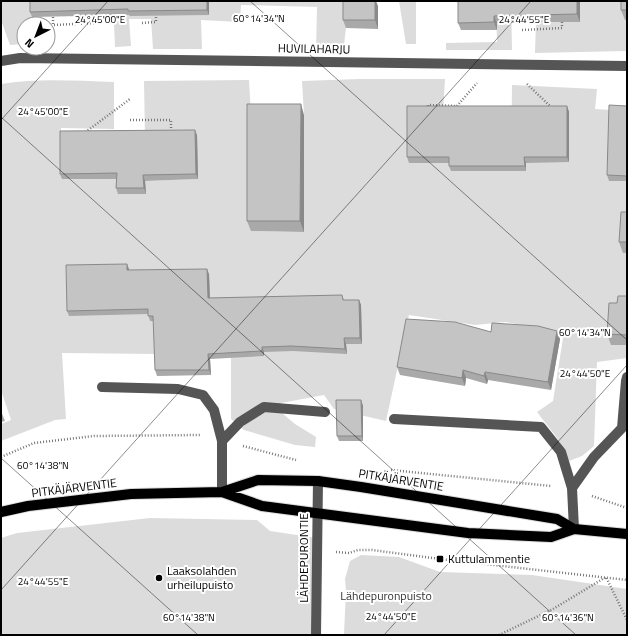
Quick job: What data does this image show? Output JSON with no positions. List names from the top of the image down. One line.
{"streets":{"main road":["PITKÄJÄRVENTIE"],"street":["HUVILAHARJU","LÄHDEPURONTIE"]},"crossings":[["PITKÄJÄRVENTIE","LÄHDEPURONTIE"]],"parks":["Lähdepuronpuisto"],"places":{"transit":["Kuttulammentie"],"other":["Laaksolahden urheilupuisto"]},"north":"bottom left","coordinates":["60°14'34\"N","24°45'00\"E","24°44'55\"E","24°44'50\"E","60°14'38\"N","60°14'36\"N"]}
